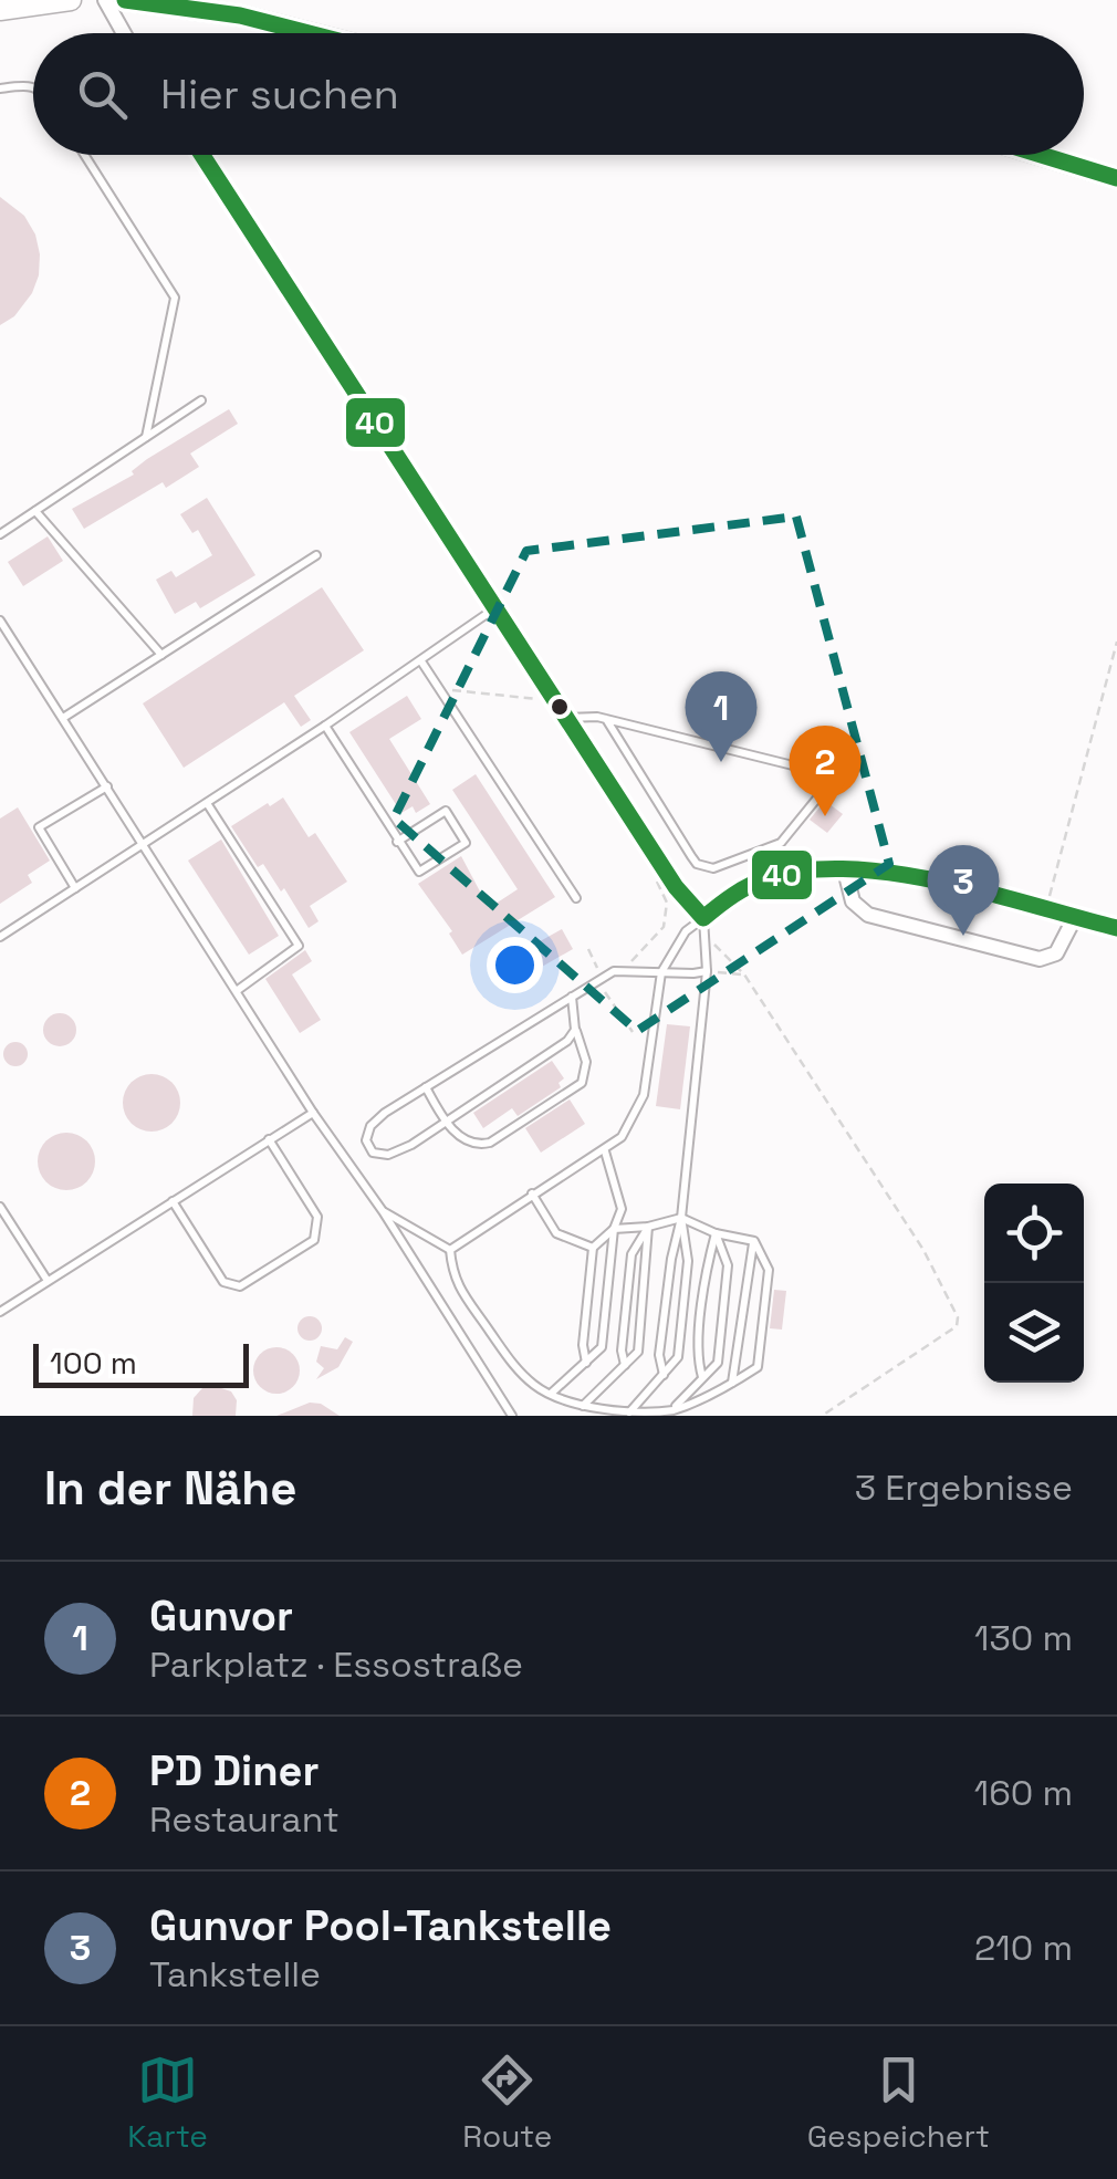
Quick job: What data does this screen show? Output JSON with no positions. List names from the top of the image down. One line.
{"lines":["transit line 40"],"scale_bar":"100 m","page":{"search":"Hier suchen","pins":["1","2","3"],"scale":"100 m","heading":["In der Nähe","3 Ergebnisse"],"list":[{"mark":"1","name":"Gunvor","note":"Parkplatz · Essostraße","value":"130 m"},{"mark":"2","name":"PD Diner","note":"Restaurant","value":"160 m"},{"mark":"3","name":"Gunvor Pool-Tankstelle","note":"Tankstelle","value":"210 m"}],"nav":["Karte","Route","Gespeichert"]}}
